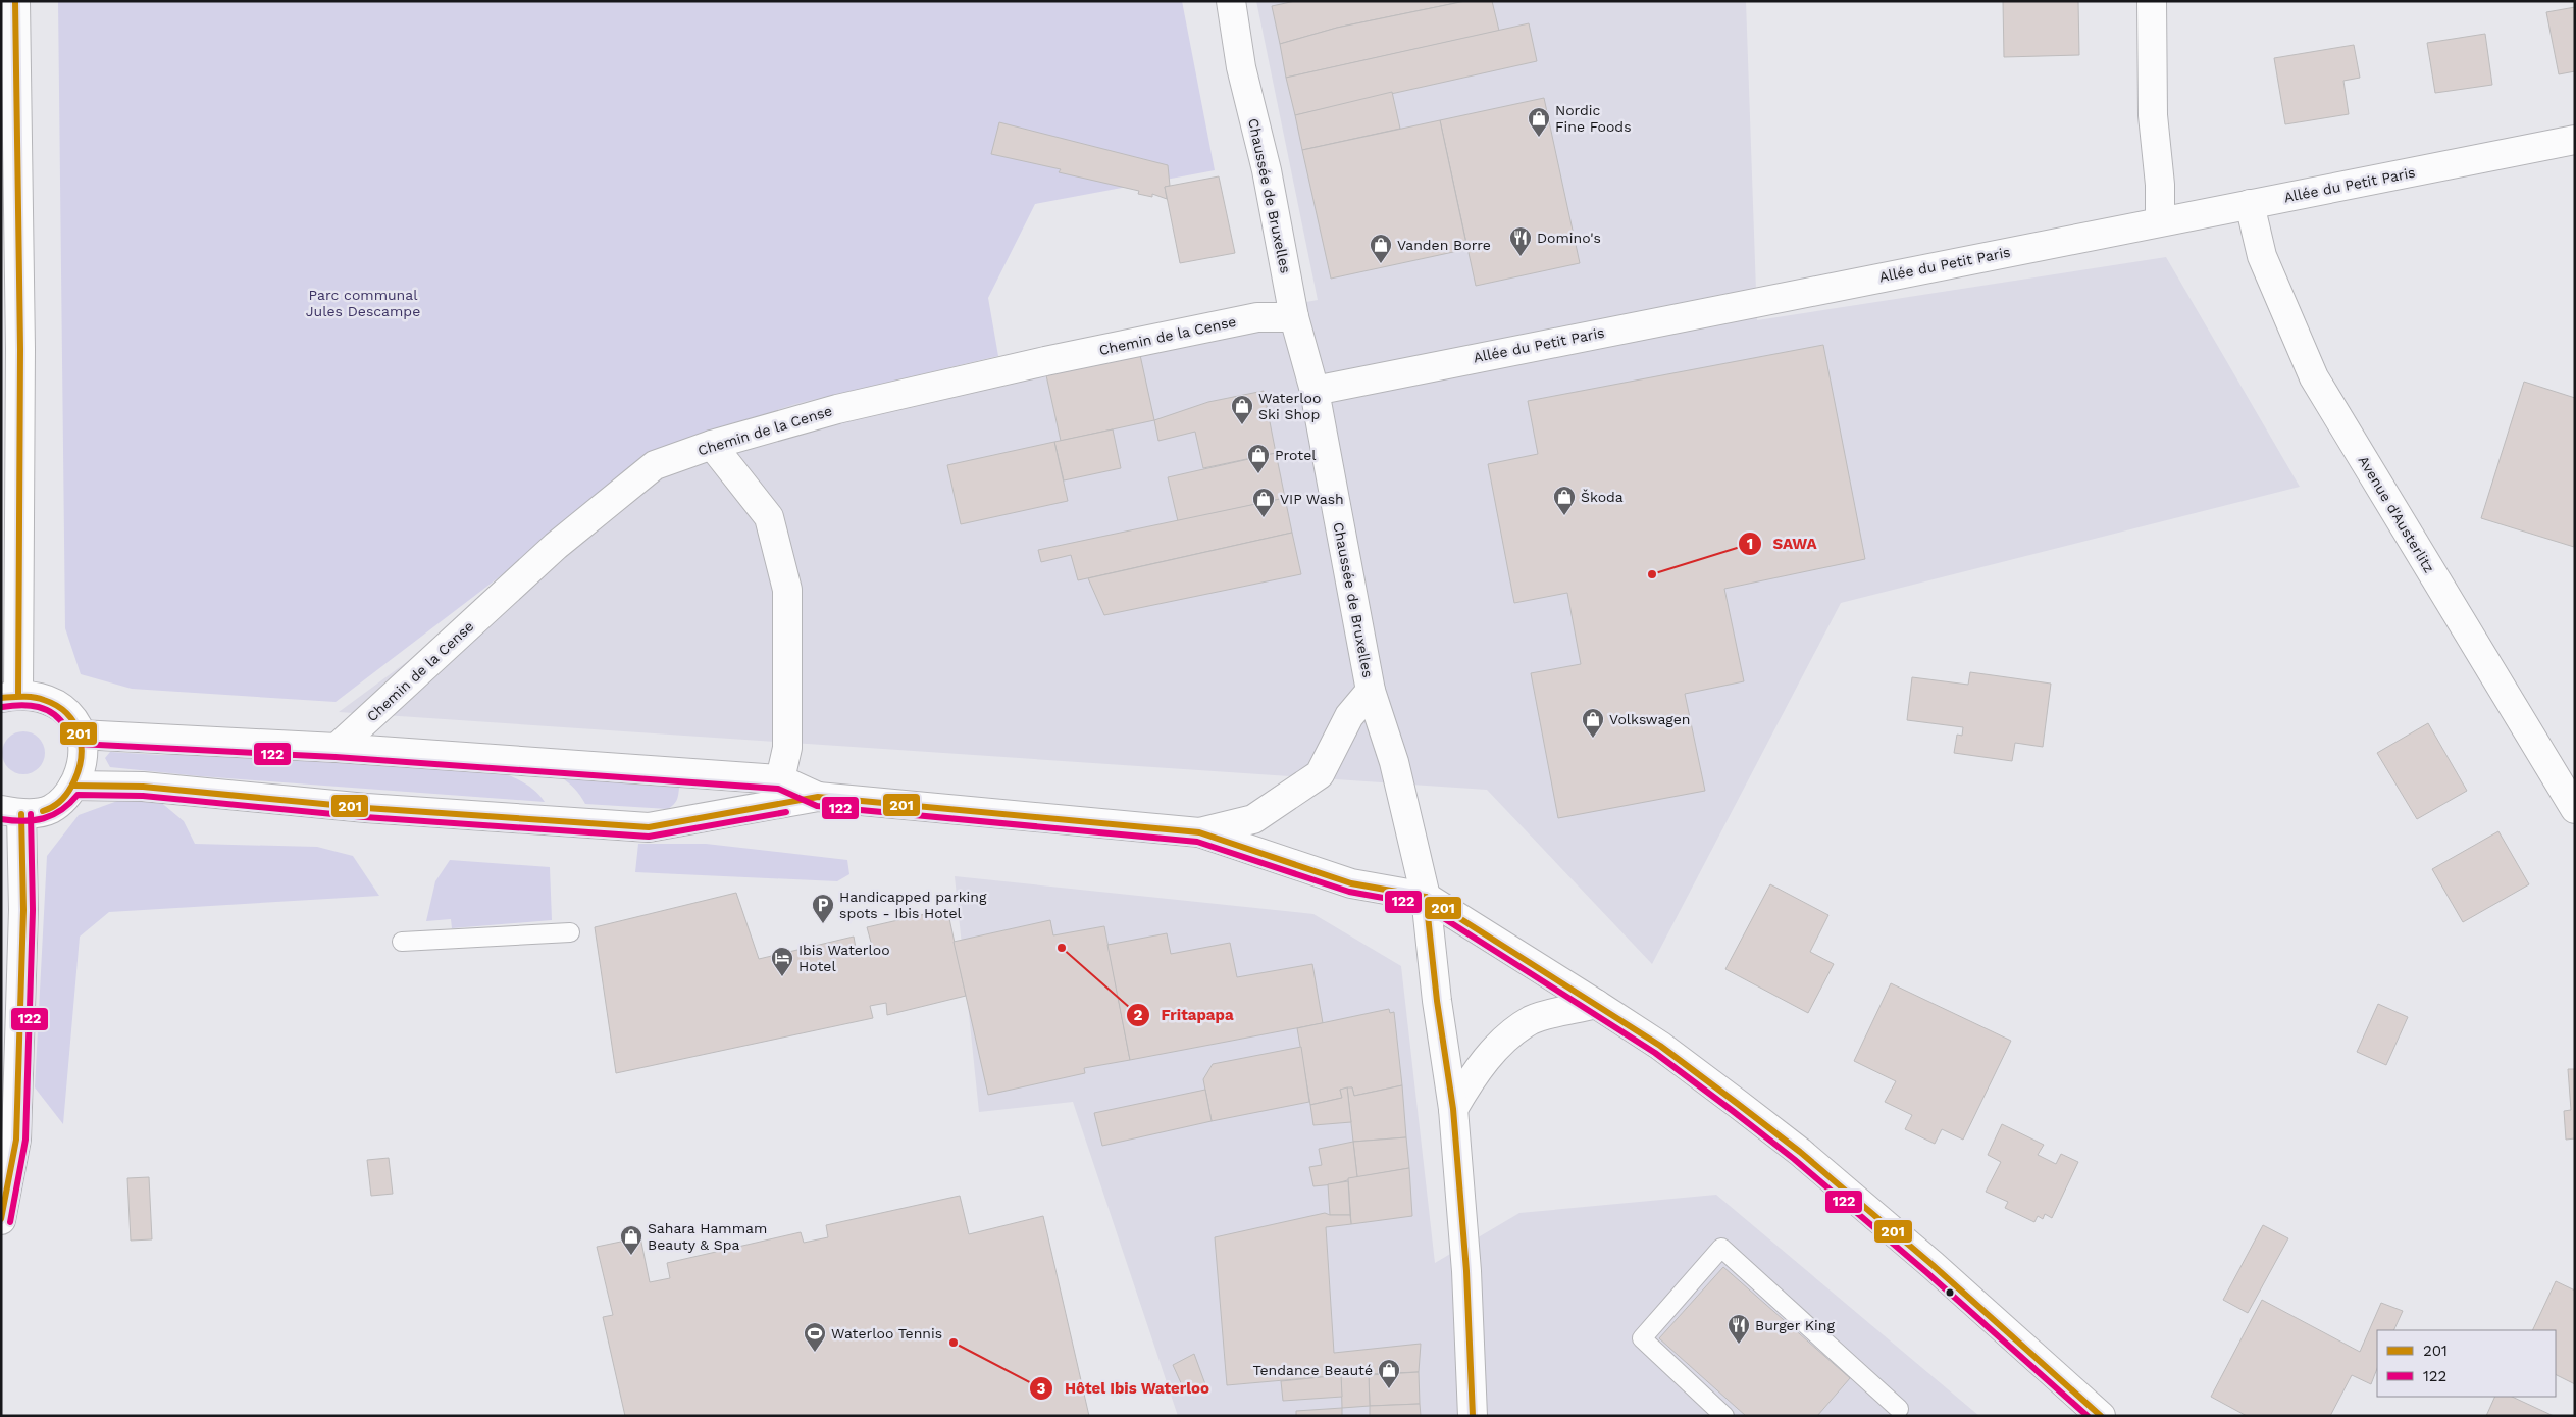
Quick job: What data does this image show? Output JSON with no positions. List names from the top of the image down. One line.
{"streets":{"main road":["Allée du Petit Paris","Chaussée de Bruxelles","Chemin de la Cense","Avenue d'Austerlitz"]},"crossings":[["Allée du Petit Paris","Chaussée de Bruxelles"],["Allée du Petit Paris","Avenue d'Austerlitz"],["Chaussée de Bruxelles","Chemin de la Cense"]],"parks":["Parc communal Jules Descampe"],"places":{"shop":["Nordic Fine Foods","Vanden Borre","Waterloo Ski Shop","Protel","Škoda","VIP Wash","Volkswagen","Sahara Hammam Beauty & Spa","Tendance Beauté"],"restaurant":["Domino's","Burger King"],"other":["SAWA","Fritapapa","Hôtel Ibis Waterloo"],"parking":["Handicapped parking spots - Ibis Hotel"],"hotel":["Ibis Waterloo Hotel"],"sports":["Waterloo Tennis"]},"lines":["transit line 201","transit line 122"],"legend":["201","122"]}
